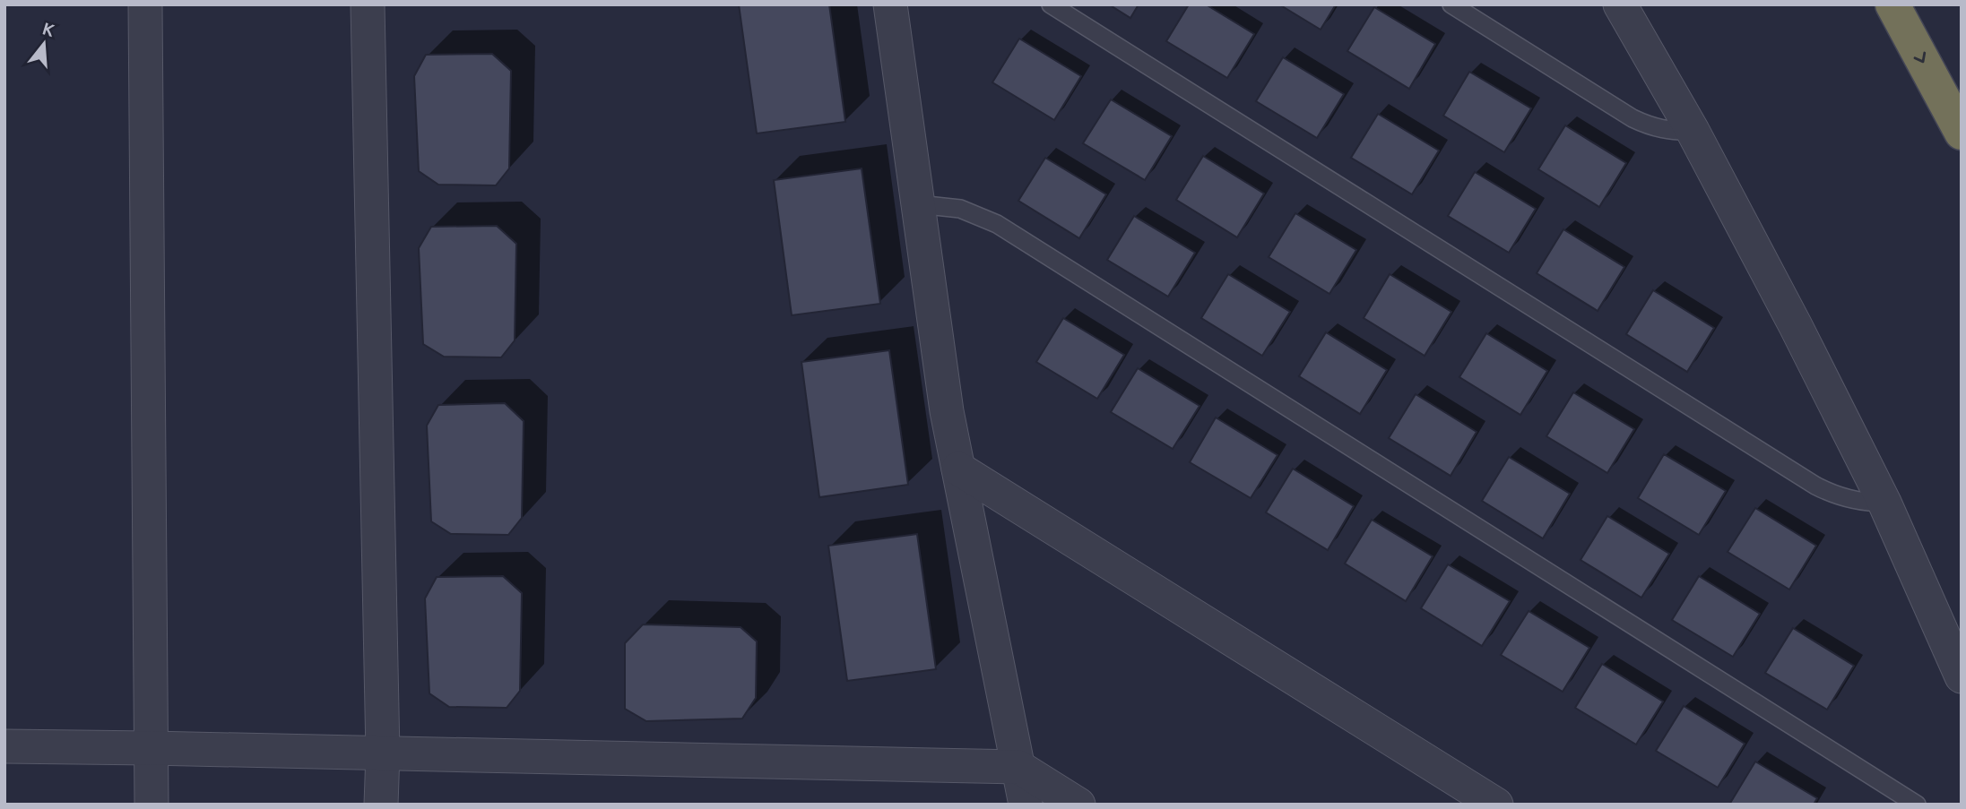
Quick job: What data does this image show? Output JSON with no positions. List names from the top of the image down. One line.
{"north":"top"}
